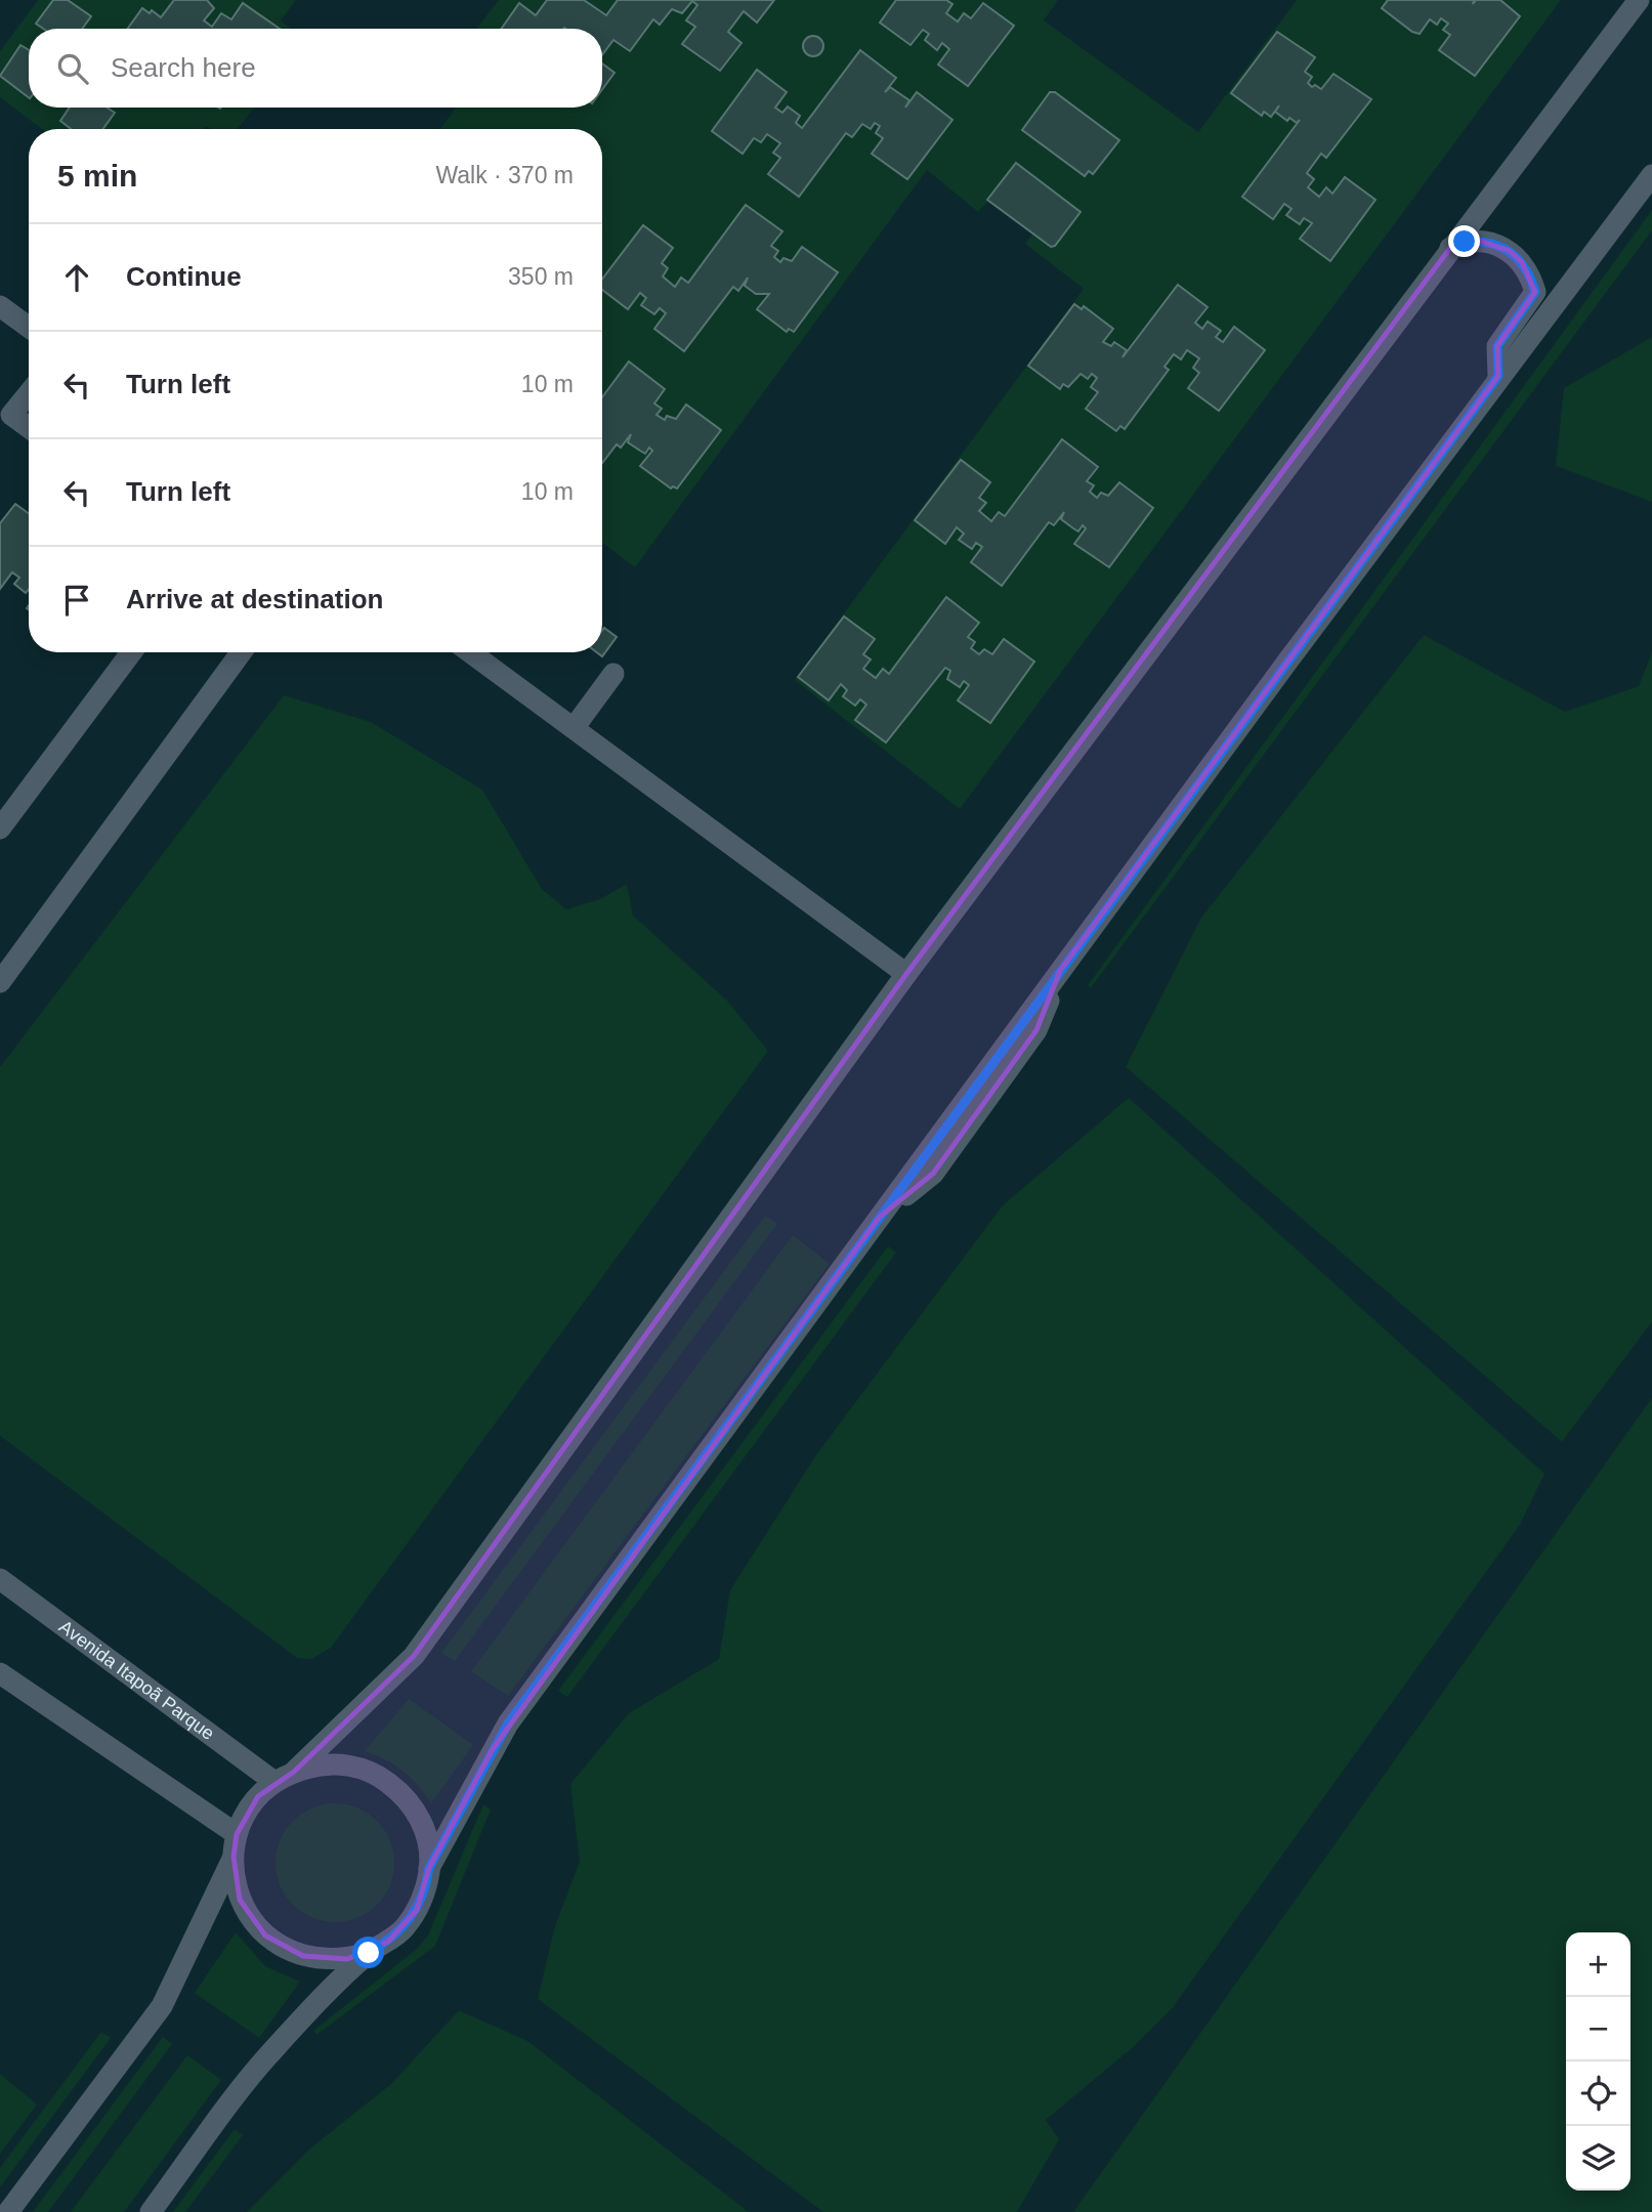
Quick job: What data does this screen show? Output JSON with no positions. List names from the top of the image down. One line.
{"streets":{"street":["Avenida Itapoã Parque"]},"page":{"search":"Search here","heading":["5 min","Walk · 370 m"],"list":[["Continue","350 m"],["Turn left","10 m"],["Turn left","10 m"],"Arrive at destination"],"map_buttons":["+","−"]}}
